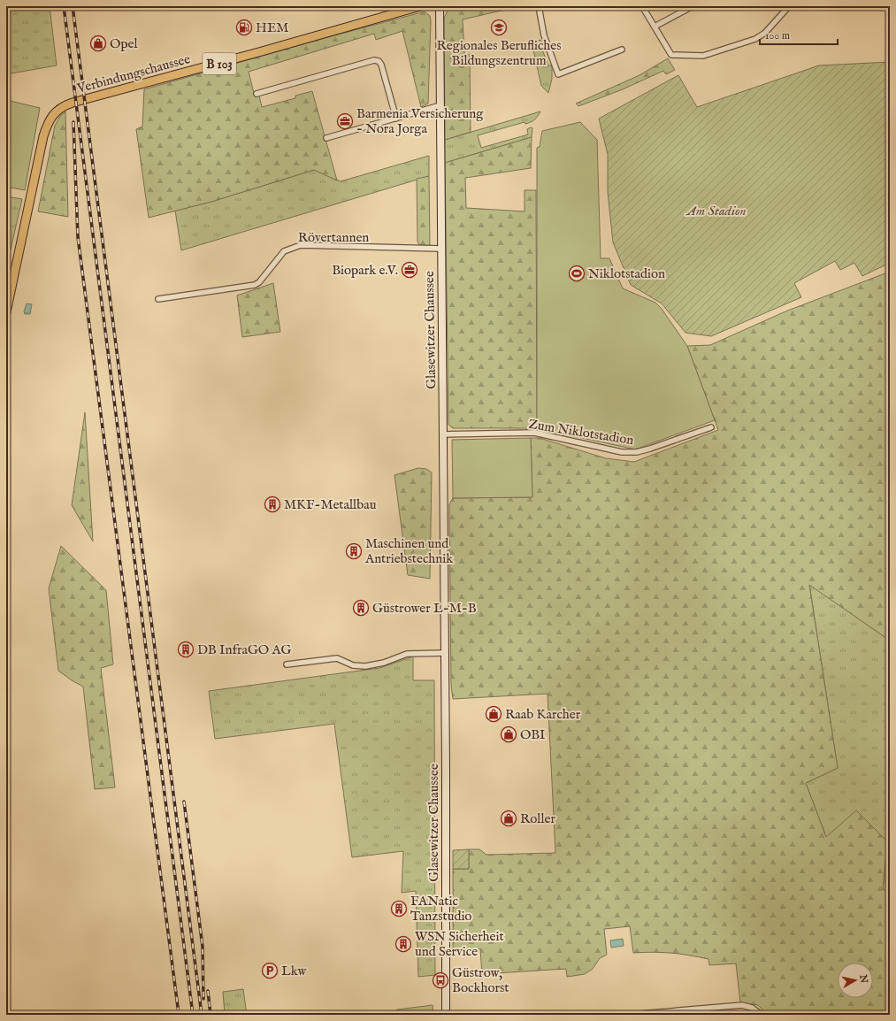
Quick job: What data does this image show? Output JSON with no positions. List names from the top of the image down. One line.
{"streets":{"main road":["B 103","Verbindungschaussee","Glasewitzer Chaussee"],"street":["Rövertannen","Zum Niklotstadion"]},"crossings":[["Rövertannen","Glasewitzer Chaussee"],["Glasewitzer Chaussee","Zum Niklotstadion"]],"parks":["Am Stadion"],"places":{"fuel station":["HEM"],"school or university":["Regionales Berufliches Bildungszentrum"],"shop":["Opel","Raab Karcher","OBI","Roller"],"office":["Barmenia Versicherung - Nora Jorga","Biopark e.V."],"sports":["Niklotstadion"],"building":["MKF-Metallbau","Maschinen und Antriebstechnik","Güstrower L-M-B","DB InfraGO AG","FANatic Tanzstudio","WSN Sicherheit und Service"],"parking":["Lkw"],"bus stop":["Güstrow, Bockhorst"]},"scale_bar":"100 m","north":"right"}
